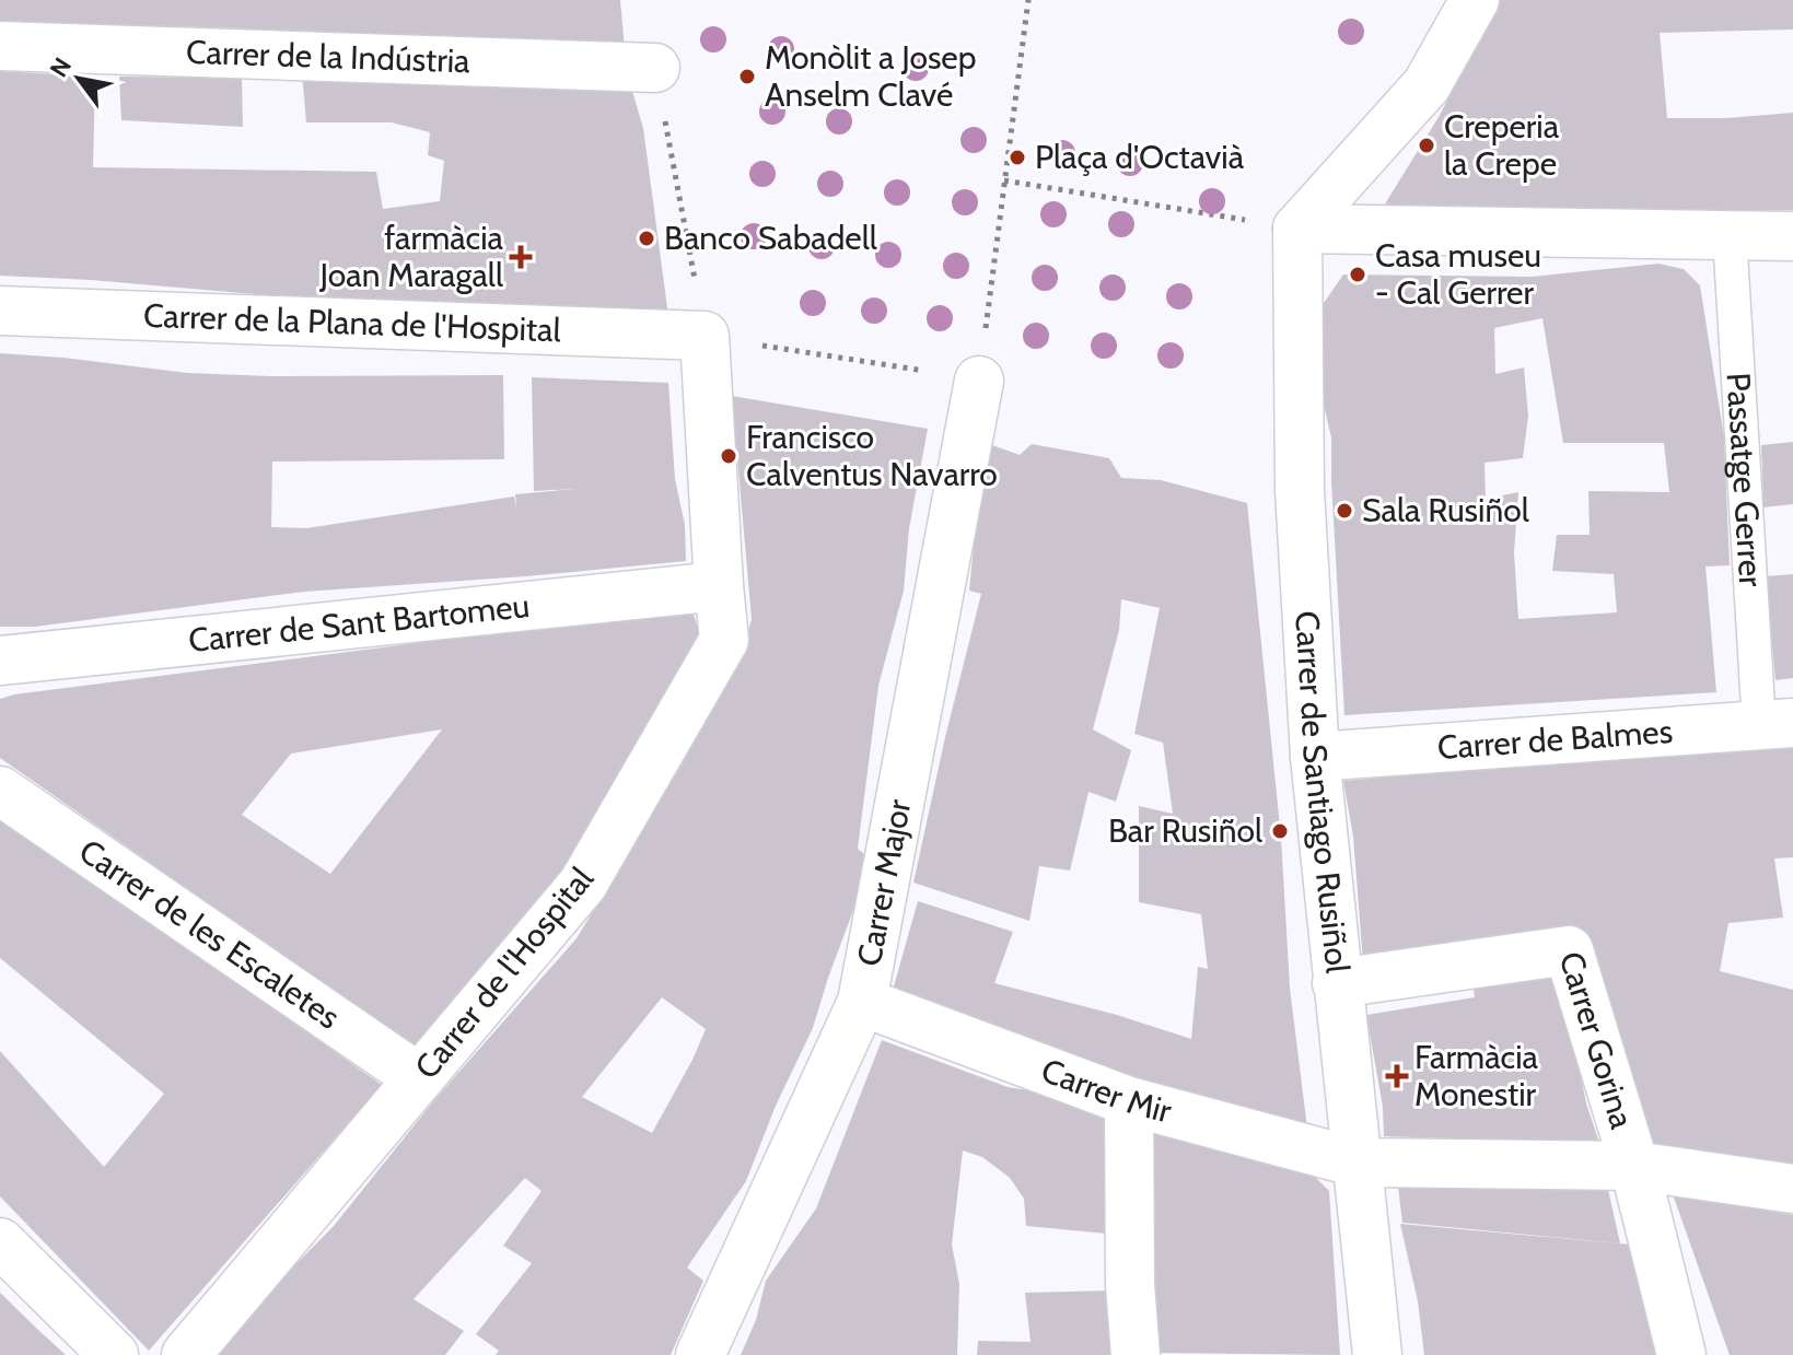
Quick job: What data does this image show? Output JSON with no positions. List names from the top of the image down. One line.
{"streets":{"street":["Carrer de la Indústria","Carrer de la Plana de l'Hospital","Carrer de Sant Bartomeu","Carrer de Balmes","Carrer de Santiago Rusiñol","Carrer Major","Carrer de les Escaletes","Carrer de l'Hospital","Carrer Gorina","Carrer Mir"],"lane":["Passatge Gerrer"]},"crossings":[["Carrer de la Plana de l'Hospital","Carrer de l'Hospital"],["Passatge Gerrer","Carrer de Balmes"],["Carrer de Sant Bartomeu","Carrer de l'Hospital"],["Carrer de Balmes","Carrer de Santiago Rusiñol"],["Carrer de Santiago Rusiñol","Carrer Gorina"],["Carrer de Santiago Rusiñol","Carrer Mir"],["Carrer Major","Carrer Mir"],["Carrer de les Escaletes","Carrer de l'Hospital"],["Carrer Gorina","Carrer Mir"]],"places":{"other":["Monòlit a Josep Anselm Clavé","Creperia la Crepe","Plaça d'Octavià","Banco Sabadell","Casa museu - Cal Gerrer","Francisco Calventus Navarro","Sala Rusiñol","Bar Rusiñol"],"health":["farmàcia Joan Maragall","Farmàcia Monestir"]},"north":"top left"}
